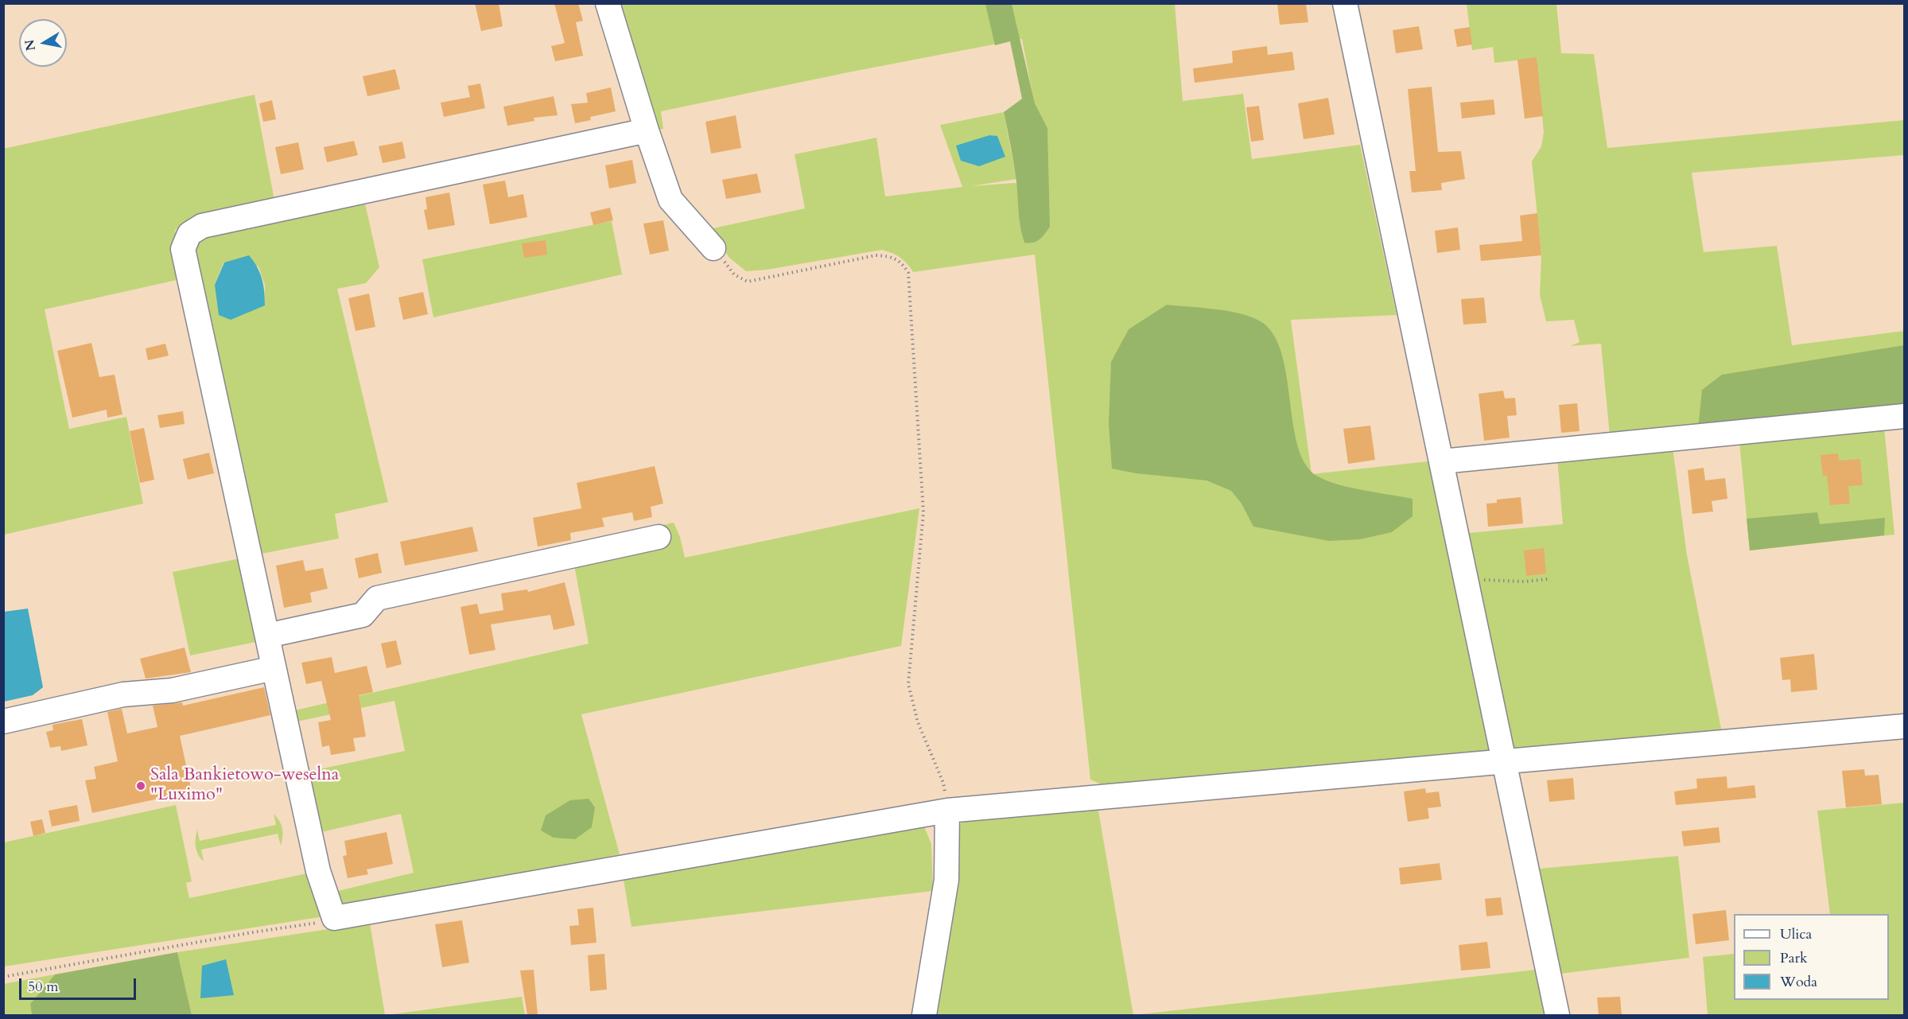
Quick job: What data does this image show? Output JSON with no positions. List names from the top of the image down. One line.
{"places":["Sala Bankietowo-weselna \"Luximo\""],"legend":["Ulica","Park","Woda"],"scale_bar":"50 m","north":"left"}
